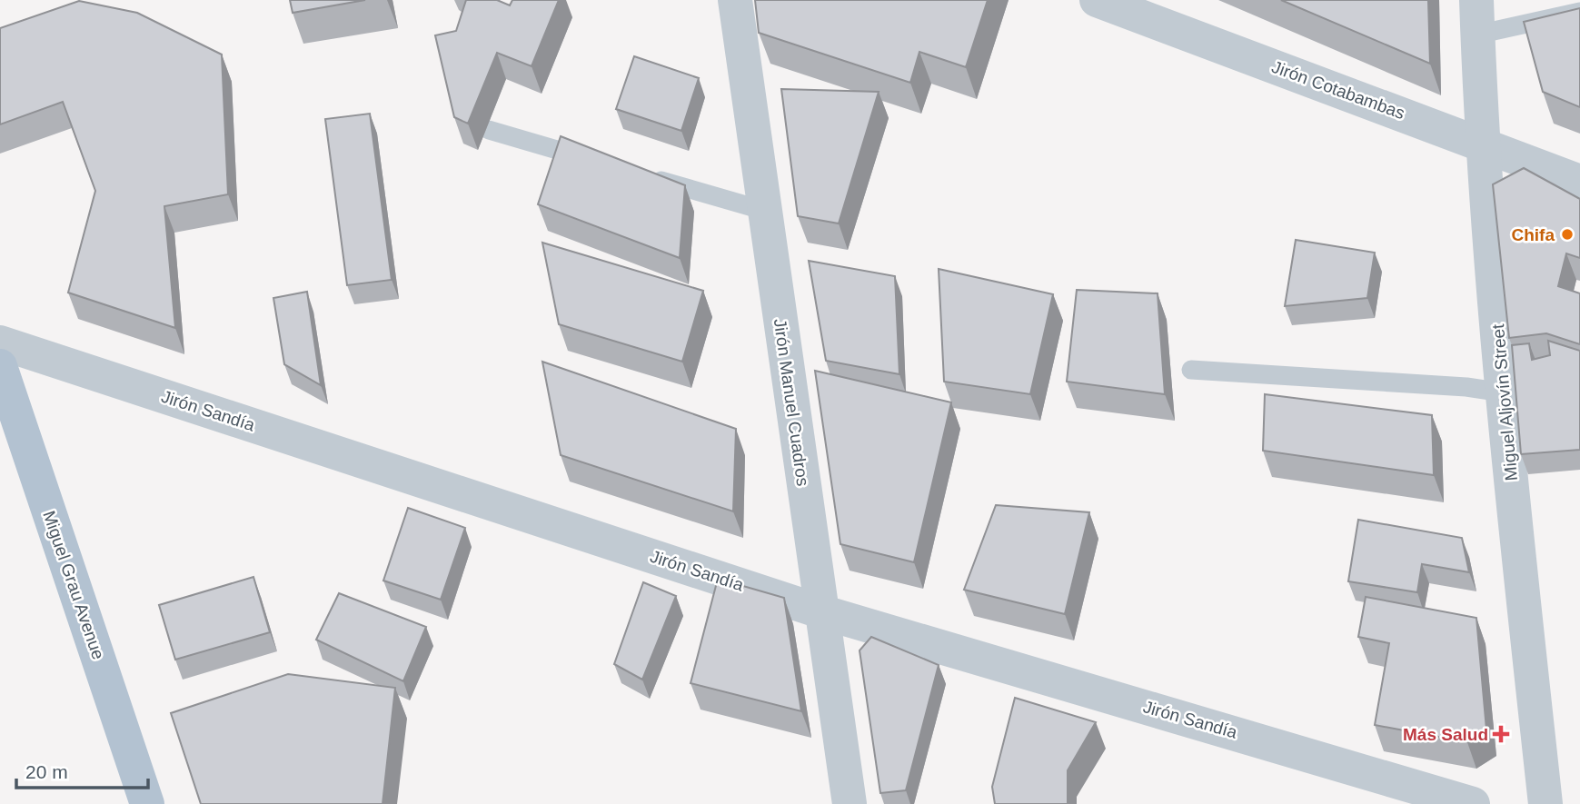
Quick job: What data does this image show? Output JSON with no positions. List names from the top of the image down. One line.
{"streets":{"main road":["Miguel Grau Avenue"],"street":["Jirón Cotabambas","Jirón Manuel Cuadros","Miguel Aljovín Street","Jirón Sandía"]},"crossings":[["Jirón Cotabambas","Miguel Aljovín Street"],["Jirón Manuel Cuadros","Jirón Sandía"]],"places":{"other":["Chifa"],"health":["Más Salud"]},"scale_bar":"20 m"}
